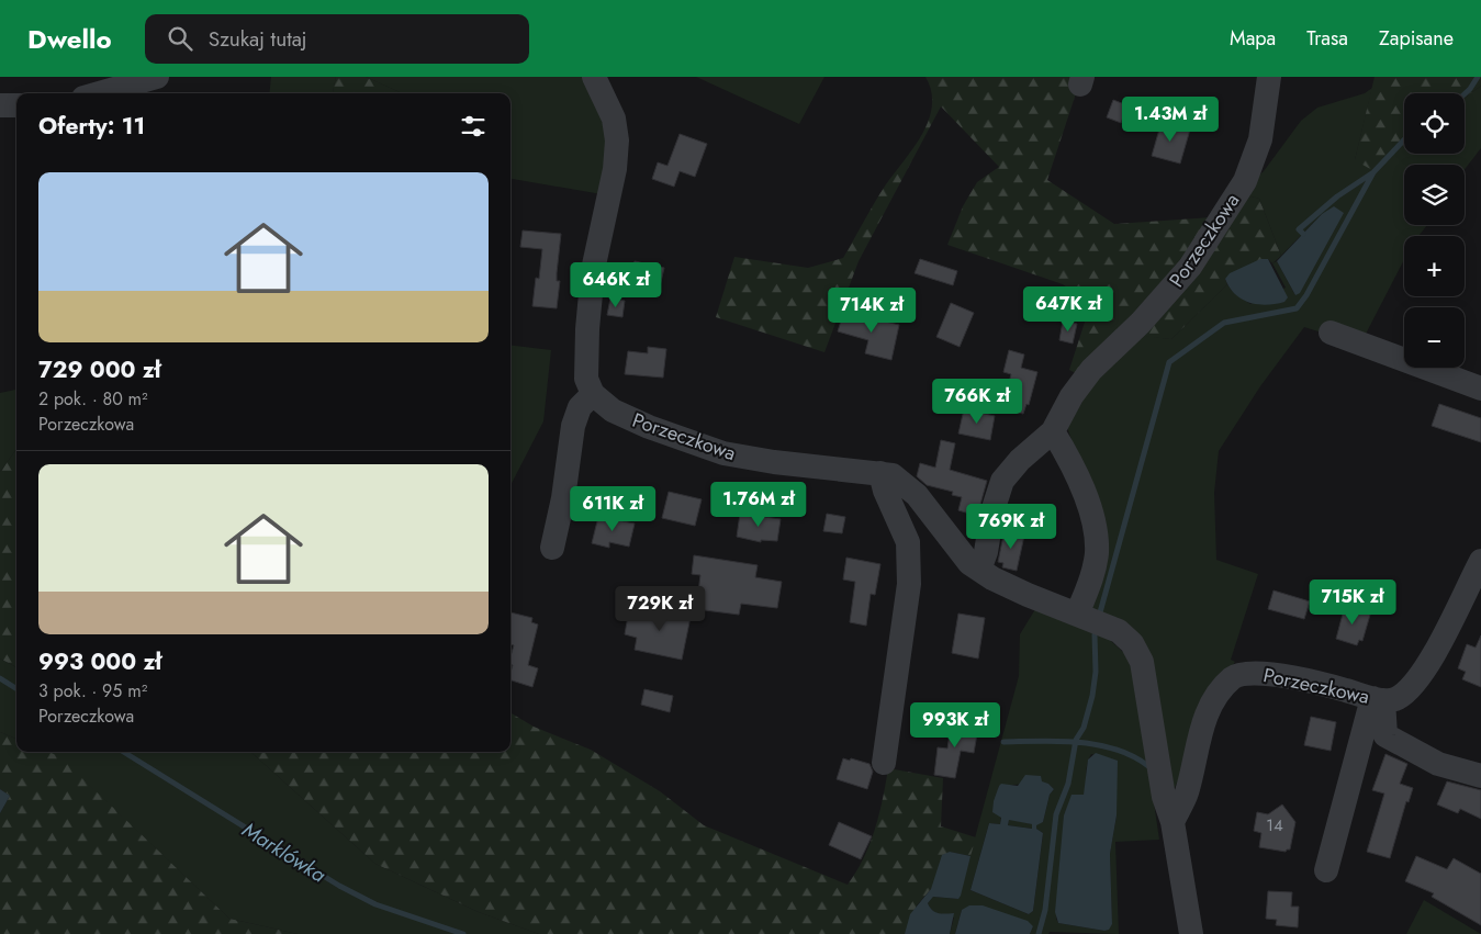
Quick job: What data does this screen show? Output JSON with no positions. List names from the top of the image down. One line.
{"streets":{"street":["Porzeczkowa"]},"water":["Marklówka"],"house_numbers":["14"],"page":{"header":"Dwello","search":"Szukaj tutaj","nav":["Mapa","Trasa","Zapisane"],"map_buttons":["+","−"],"heading":"Oferty: 11","price":["1.43M zł","646K zł","647K zł","714K zł","766K zł","1.76M zł","611K zł","769K zł","715K zł","729K zł","993K zł"],"list":[{"name":"729 000 zł","note":"2 pok. · 80 m² · Porzeczkowa"},{"name":"993 000 zł","note":"3 pok. · 95 m² · Porzeczkowa"}]}}
